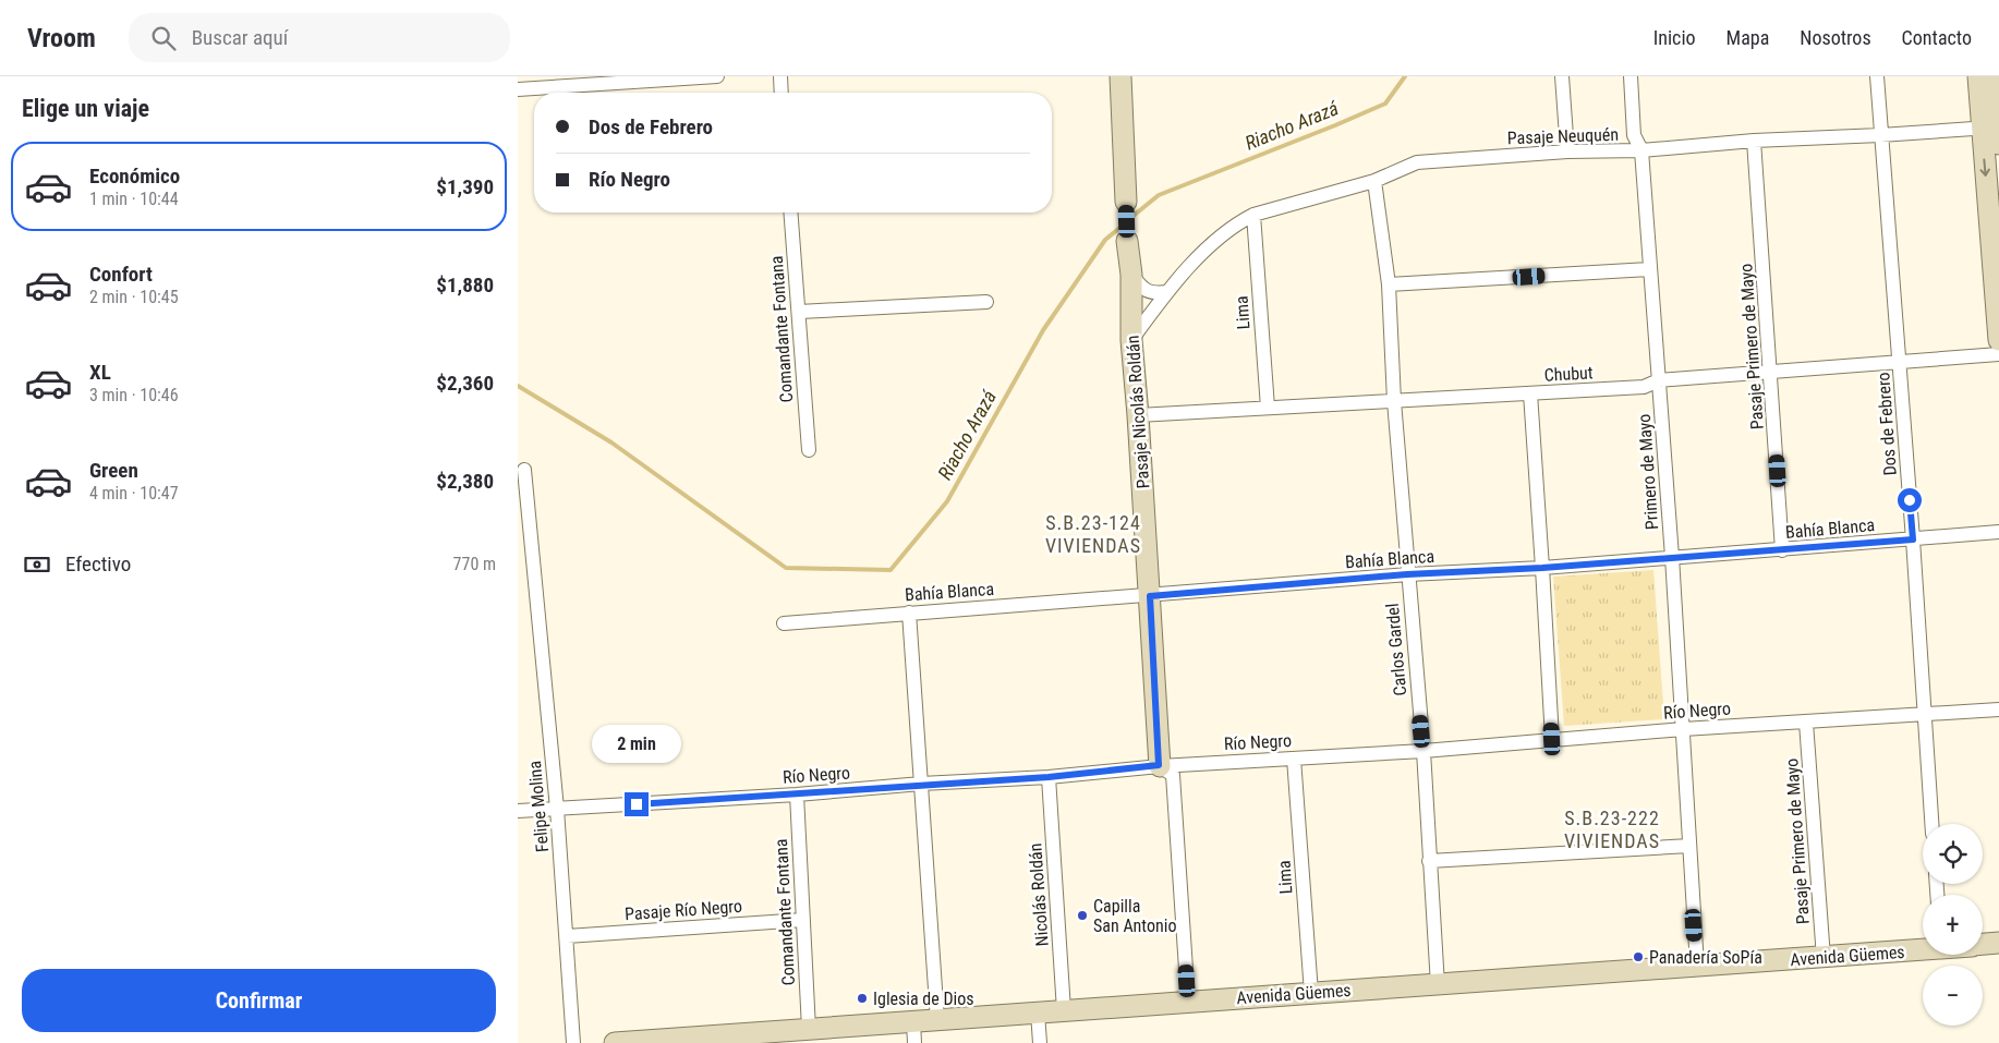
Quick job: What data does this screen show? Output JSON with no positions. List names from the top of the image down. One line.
{"streets":{"street":["Pasaje Neuquén","Lima","Comandante Fontana","Pasaje Primero de Mayo","Chubut","Pasaje Nicolás Roldán","Dos de Febrero","Primero de Mayo","Bahía Blanca","Carlos Gardel","Río Negro","Felipe Molina","Nicolás Roldán","Pasaje Río Negro","Avenida Güemes"]},"crossings":[["Pasaje Neuquén","Lima"],["Pasaje Neuquén","Pasaje Primero de Mayo"],["Pasaje Neuquén","Pasaje Nicolás Roldán"],["Pasaje Neuquén","Dos de Febrero"],["Pasaje Neuquén","Primero de Mayo"],["Pasaje Neuquén","Carlos Gardel"],["Lima","Chubut"],["Lima","Río Negro"],["Lima","Avenida Güemes"],["Comandante Fontana","Río Negro"],["Comandante Fontana","Pasaje Río Negro"],["Comandante Fontana","Avenida Güemes"],["Pasaje Primero de Mayo","Chubut"],["Pasaje Primero de Mayo","Bahía Blanca"],["Pasaje Primero de Mayo","Río Negro"],["Pasaje Primero de Mayo","Avenida Güemes"],["Chubut","Pasaje Nicolás Roldán"],["Chubut","Dos de Febrero"],["Chubut","Primero de Mayo"],["Chubut","Carlos Gardel"],["Pasaje Nicolás Roldán","Bahía Blanca"],["Pasaje Nicolás Roldán","Río Negro"],["Dos de Febrero","Bahía Blanca"],["Dos de Febrero","Río Negro"],["Primero de Mayo","Bahía Blanca"],["Primero de Mayo","Río Negro"],["Primero de Mayo","Avenida Güemes"],["Bahía Blanca","Carlos Gardel"],["Carlos Gardel","Río Negro"],["Carlos Gardel","Avenida Güemes"],["Río Negro","Felipe Molina"],["Río Negro","Nicolás Roldán"],["Felipe Molina","Pasaje Río Negro"],["Nicolás Roldán","Avenida Güemes"]],"districts":["S.B.23-124 VIVIENDAS","S.B.23-222 VIVIENDAS"],"water":["Riacho Arazá"],"places":["Capilla San Antonio","Panadería SoPía","Iglesia de Dios"],"page":{"header":"Vroom","search":"Buscar aquí","nav":["Inicio","Mapa","Nosotros","Contacto"],"heading":"Elige un viaje","banner":["Dos de Febrero","Río Negro"],"list":[{"name":"Económico","note":"1 min · 10:44","value":"$1,390"},{"name":"Confort","note":"2 min · 10:45","value":"$1,880"},{"name":"XL","note":"3 min · 10:46","value":"$2,360"},{"name":"Green","note":"4 min · 10:47","value":"$2,380"}],"pay":["Efectivo","770 m"],"bubble":"2 min","map_buttons":["+","−"],"buttons":"Confirmar"}}
